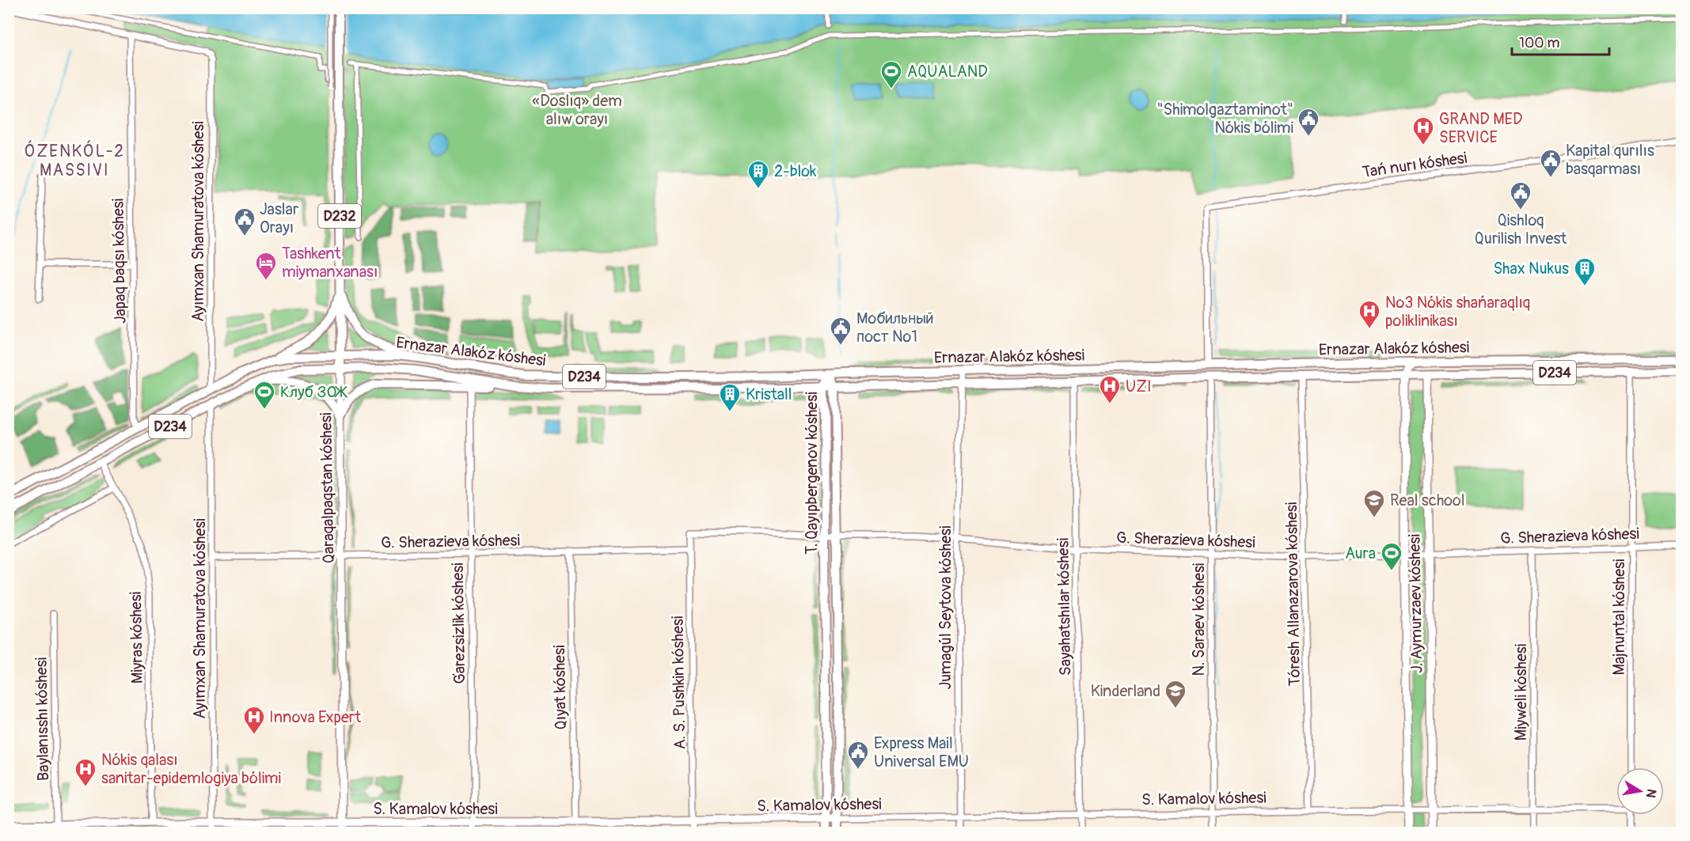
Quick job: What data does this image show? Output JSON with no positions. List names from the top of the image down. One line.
{"streets":{"main road":["D232","Ernazar Alakóz kóshesi","D234","T. Qayıpbergenov kóshesi","Qaraqalpaqstan kóshesi"],"street":["Tań nurı kóshesi","Ayımxan Shamuratova kóshesi","Japaq baqsı kóshesi","G. Sherazieva kóshesi","Tóresh Allanazarova kóshesi","J. Aymurzaev kóshesi","Sayahatshılar kóshesi","Jumagúl Seytova kóshesi","Majnuntal kóshesi","N. Saraev kóshesi","Ǵarezsizlik kóshesi","Miyras kóshesi","A. S. Pushkin kóshesi","Qıyat kóshesi","Miyweli kóshesi","Baylanısshı kóshesi","S. Kamalov kóshesi"]},"crossings":[["Tań nurı kóshesi","Ernazar Alakóz kóshesi"],["Ayımxan Shamuratova kóshesi","Japaq baqsı kóshesi"],["Ayımxan Shamuratova kóshesi","D234"],["Ayımxan Shamuratova kóshesi","G. Sherazieva kóshesi"],["Ayımxan Shamuratova kóshesi","S. Kamalov kóshesi"],["Japaq baqsı kóshesi","D234"],["Ernazar Alakóz kóshesi","D234"],["Ernazar Alakóz kóshesi","T. Qayıpbergenov kóshesi"],["Ernazar Alakóz kóshesi","Qaraqalpaqstan kóshesi"],["Ernazar Alakóz kóshesi","Tóresh Allanazarova kóshesi"],["Ernazar Alakóz kóshesi","J. Aymurzaev kóshesi"],["Ernazar Alakóz kóshesi","Sayahatshılar kóshesi"],["Ernazar Alakóz kóshesi","Jumagúl Seytova kóshesi"],["Ernazar Alakóz kóshesi","Majnuntal kóshesi"],["Ernazar Alakóz kóshesi","N. Saraev kóshesi"],["D234","Qaraqalpaqstan kóshesi"],["D234","Miyras kóshesi"],["T. Qayıpbergenov kóshesi","G. Sherazieva kóshesi"],["T. Qayıpbergenov kóshesi","S. Kamalov kóshesi"],["Qaraqalpaqstan kóshesi","G. Sherazieva kóshesi"],["Qaraqalpaqstan kóshesi","S. Kamalov kóshesi"],["G. Sherazieva kóshesi","Tóresh Allanazarova kóshesi"],["G. Sherazieva kóshesi","J. Aymurzaev kóshesi"],["G. Sherazieva kóshesi","Sayahatshılar kóshesi"],["G. Sherazieva kóshesi","Jumagúl Seytova kóshesi"],["G. Sherazieva kóshesi","Majnuntal kóshesi"],["G. Sherazieva kóshesi","N. Saraev kóshesi"],["G. Sherazieva kóshesi","Ǵarezsizlik kóshesi"],["G. Sherazieva kóshesi","A. S. Pushkin kóshesi"],["G. Sherazieva kóshesi","Qıyat kóshesi"],["G. Sherazieva kóshesi","Miyweli kóshesi"],["Tóresh Allanazarova kóshesi","S. Kamalov kóshesi"],["J. Aymurzaev kóshesi","S. Kamalov kóshesi"],["Sayahatshılar kóshesi","S. Kamalov kóshesi"],["Jumagúl Seytova kóshesi","S. Kamalov kóshesi"],["N. Saraev kóshesi","S. Kamalov kóshesi"],["Ǵarezsizlik kóshesi","S. Kamalov kóshesi"],["Miyras kóshesi","S. Kamalov kóshesi"],["A. S. Pushkin kóshesi","S. Kamalov kóshesi"],["Qıyat kóshesi","S. Kamalov kóshesi"],["Miyweli kóshesi","S. Kamalov kóshesi"],["Baylanısshı kóshesi","S. Kamalov kóshesi"]],"districts":["ÓZENKÓL-2 MASSIVI"],"parks":["«Doslıq» dem alıw orayı"],"places":{"sports":["AQUALAND","Клуб ЗОЖ","Aura"],"public building":["\"Shimolgaztaminot\" Nókis bólimi","Kapital qurılıs basqarması","Qishloq Qurilish Invest","Jaslar Orayı","Мобильный пост №1","Express Mail Universal EMU"],"hospital":["GRAND MED SERVICE","№3 Nókis shańaraqlıq poliklinikası","UZI","Innova Expert","Nókis qalası sanitar-epidemlogiya bólimi"],"building":["2-blok","Shax Nukus","Kristall"],"hotel":["Tashkent miymanxanası"],"school or university":["Real school","Kinderland"]},"scale_bar":"100 m","north":"right"}
